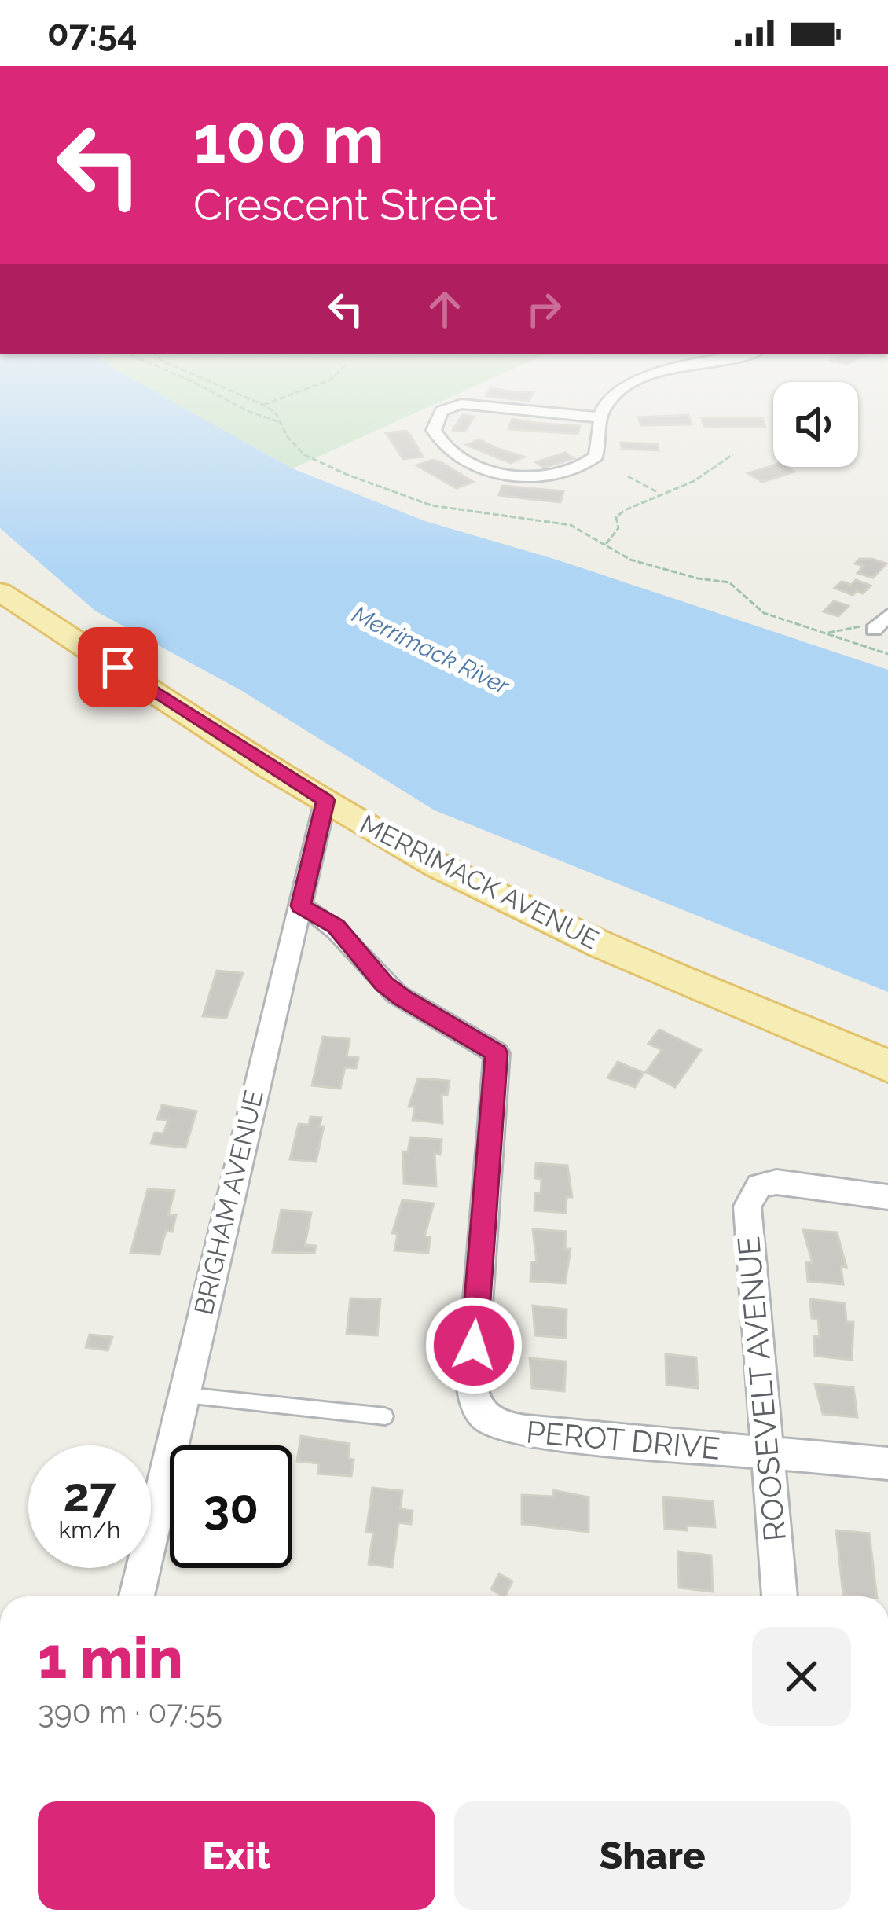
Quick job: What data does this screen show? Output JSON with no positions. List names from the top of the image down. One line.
{"streets":{"main road":["MERRIMACK AVENUE"],"street":["BRIGHAM AVENUE","ROOSEVELT AVENUE","PEROT DRIVE"]},"crossings":[["MERRIMACK AVENUE","BRIGHAM AVENUE"],["BRIGHAM AVENUE","PEROT DRIVE"],["ROOSEVELT AVENUE","PEROT DRIVE"]],"water":["Merrimack River"],"page":{"status":"07:54","turn":["100 m","Crescent Street"],"speed":"27 km/h","limit":"30","heading":["1 min","390 m · 07:55"],"buttons":["Exit","Share"]}}
